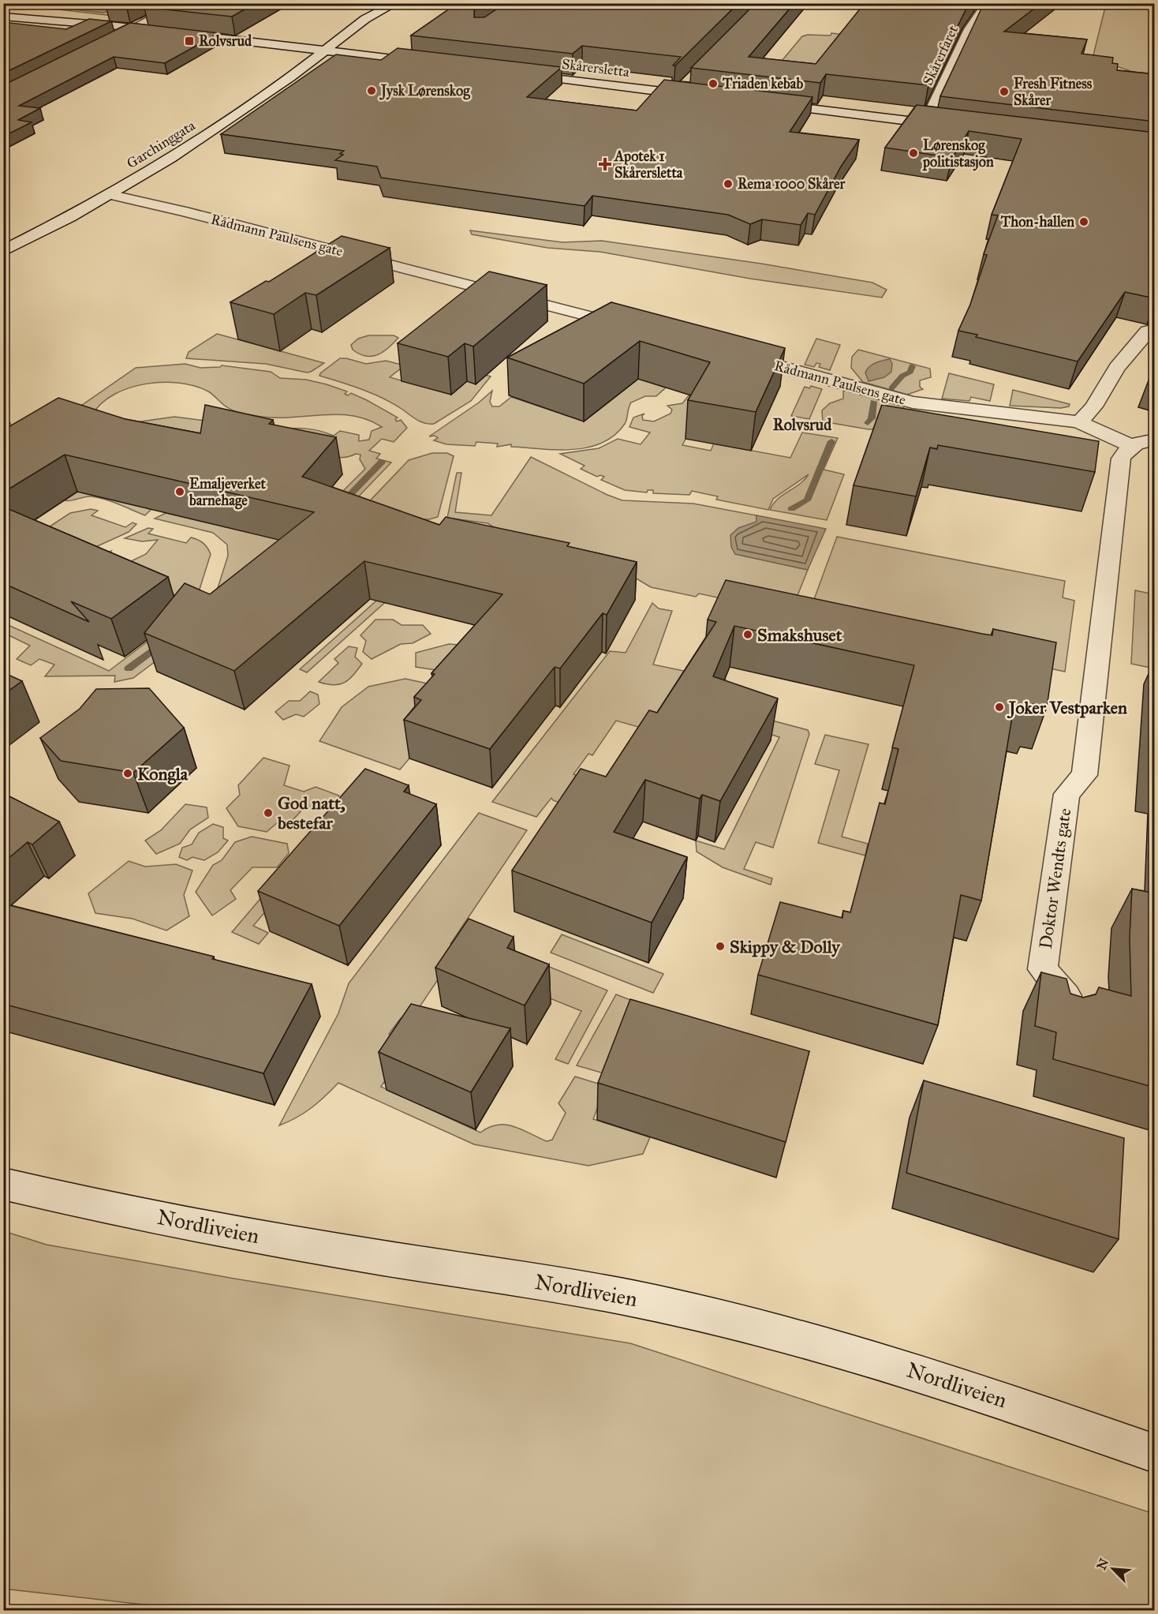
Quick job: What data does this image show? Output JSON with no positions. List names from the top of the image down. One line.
{"streets":{"street":["Skårerfaret","Skårersletta","Garchinggata","Rådmann Paulsens gate","Doktor Wendts gate","Nordliveien"]},"crossings":[["Garchinggata","Rådmann Paulsens gate"],["Rådmann Paulsens gate","Doktor Wendts gate"]],"districts":["Rolvsrud"],"places":{"transit":["Rolvsrud"],"other":["Triaden kebab","Jysk Lørenskog","Fresh Fitness Skårer","Lørenskog politistasjon","Rema 1000 Skårer","Thon-hallen","Emaljeverket barnehage","Smakshuset","Joker Vestparken","Kongla","God natt, bestefar","Skippy & Dolly"],"health":["Apotek 1 Skårersletta"]},"north":"top left"}
